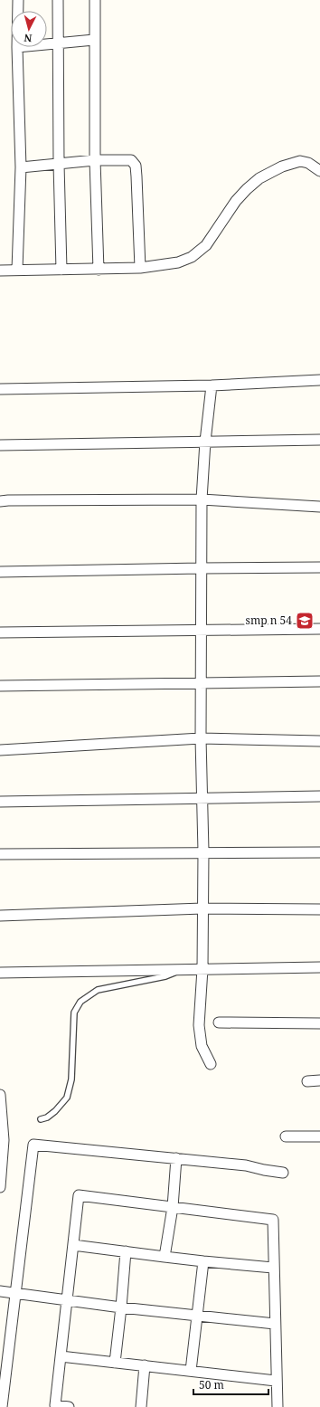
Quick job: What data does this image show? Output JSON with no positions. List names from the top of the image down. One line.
{"places":{"school or university":["smp n 54"]},"scale_bar":"50 m","north":"bottom"}
